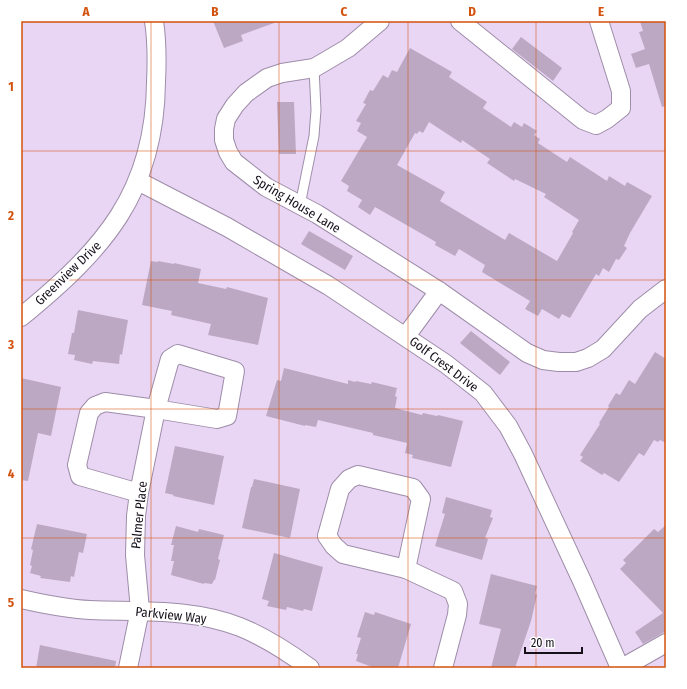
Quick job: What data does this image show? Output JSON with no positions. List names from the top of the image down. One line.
{"streets":{"street":["Spring House Lane","Greenview Drive","Golf Crest Drive","Palmer Place","Parkview Way"]},"crossings":[["Greenview Drive","Golf Crest Drive"],["Palmer Place","Parkview Way"]],"scale_bar":"20 m","grid":{"columns":["A","B","C","D","E"],"rows":["1","2","3","4","5"]}}
